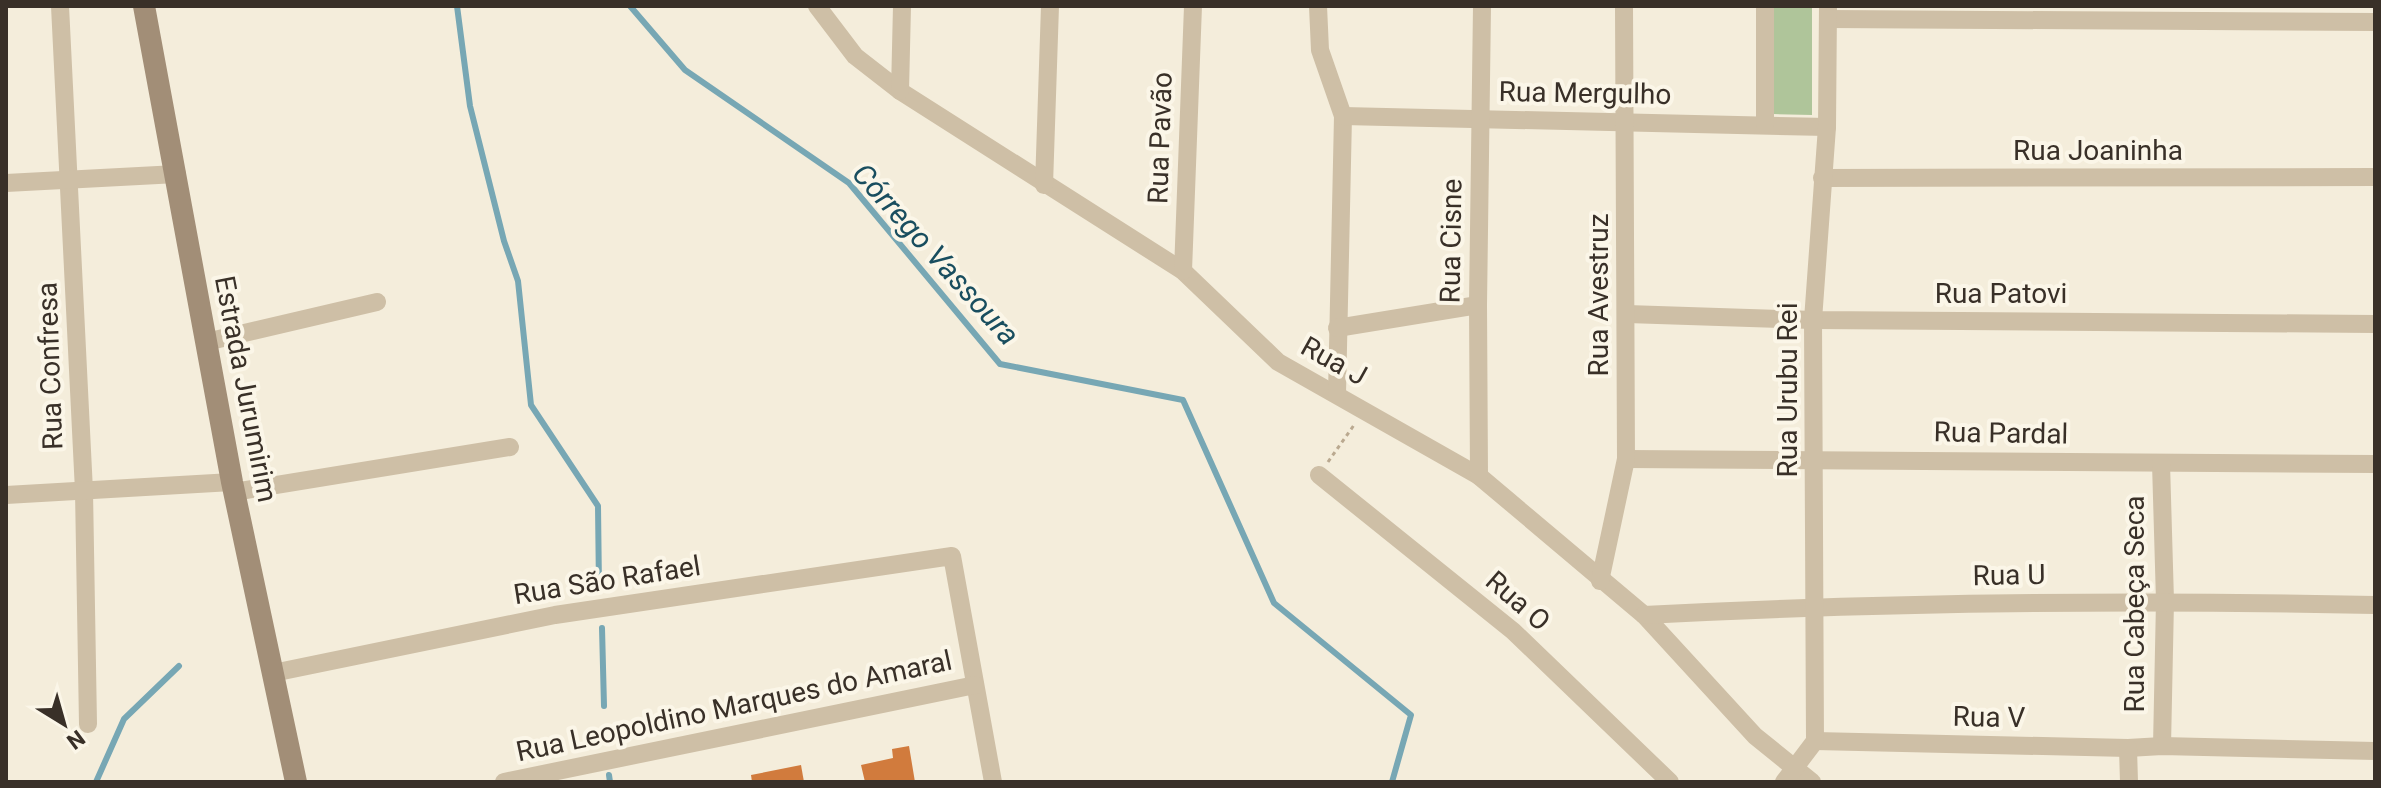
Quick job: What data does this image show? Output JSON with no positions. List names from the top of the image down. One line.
{"streets":{"main road":["Estrada Jurumirim"],"street":["Rua Mergulho","Rua Pavão","Rua Joaninha","Rua Cisne","Rua Patovi","Rua Avestruz","Rua J","Rua Confresa","Rua Urubu Rei","Rua Pardal","Rua U","Rua São Rafael","Rua O","Rua Cabeça Seca","Rua Leopoldino Marques do Amaral","Rua V"]},"crossings":[["Rua Mergulho","Rua Cisne"],["Rua Mergulho","Rua Avestruz"],["Rua Mergulho","Rua Urubu Rei"],["Rua Pavão","Rua J"],["Rua Joaninha","Rua Urubu Rei"],["Rua Cisne","Rua J"],["Rua Patovi","Rua Avestruz"],["Rua Patovi","Rua Urubu Rei"],["Rua Avestruz","Rua J"],["Rua Avestruz","Rua Pardal"],["Rua J","Rua U"],["Estrada Jurumirim","Rua São Rafael"],["Rua Urubu Rei","Rua Pardal"],["Rua Urubu Rei","Rua U"],["Rua Urubu Rei","Rua V"],["Rua Pardal","Rua Cabeça Seca"],["Rua U","Rua Cabeça Seca"],["Rua São Rafael","Rua Leopoldino Marques do Amaral"],["Rua Cabeça Seca","Rua V"]],"water":["Córrego Vassoura"],"north":"bottom right"}
